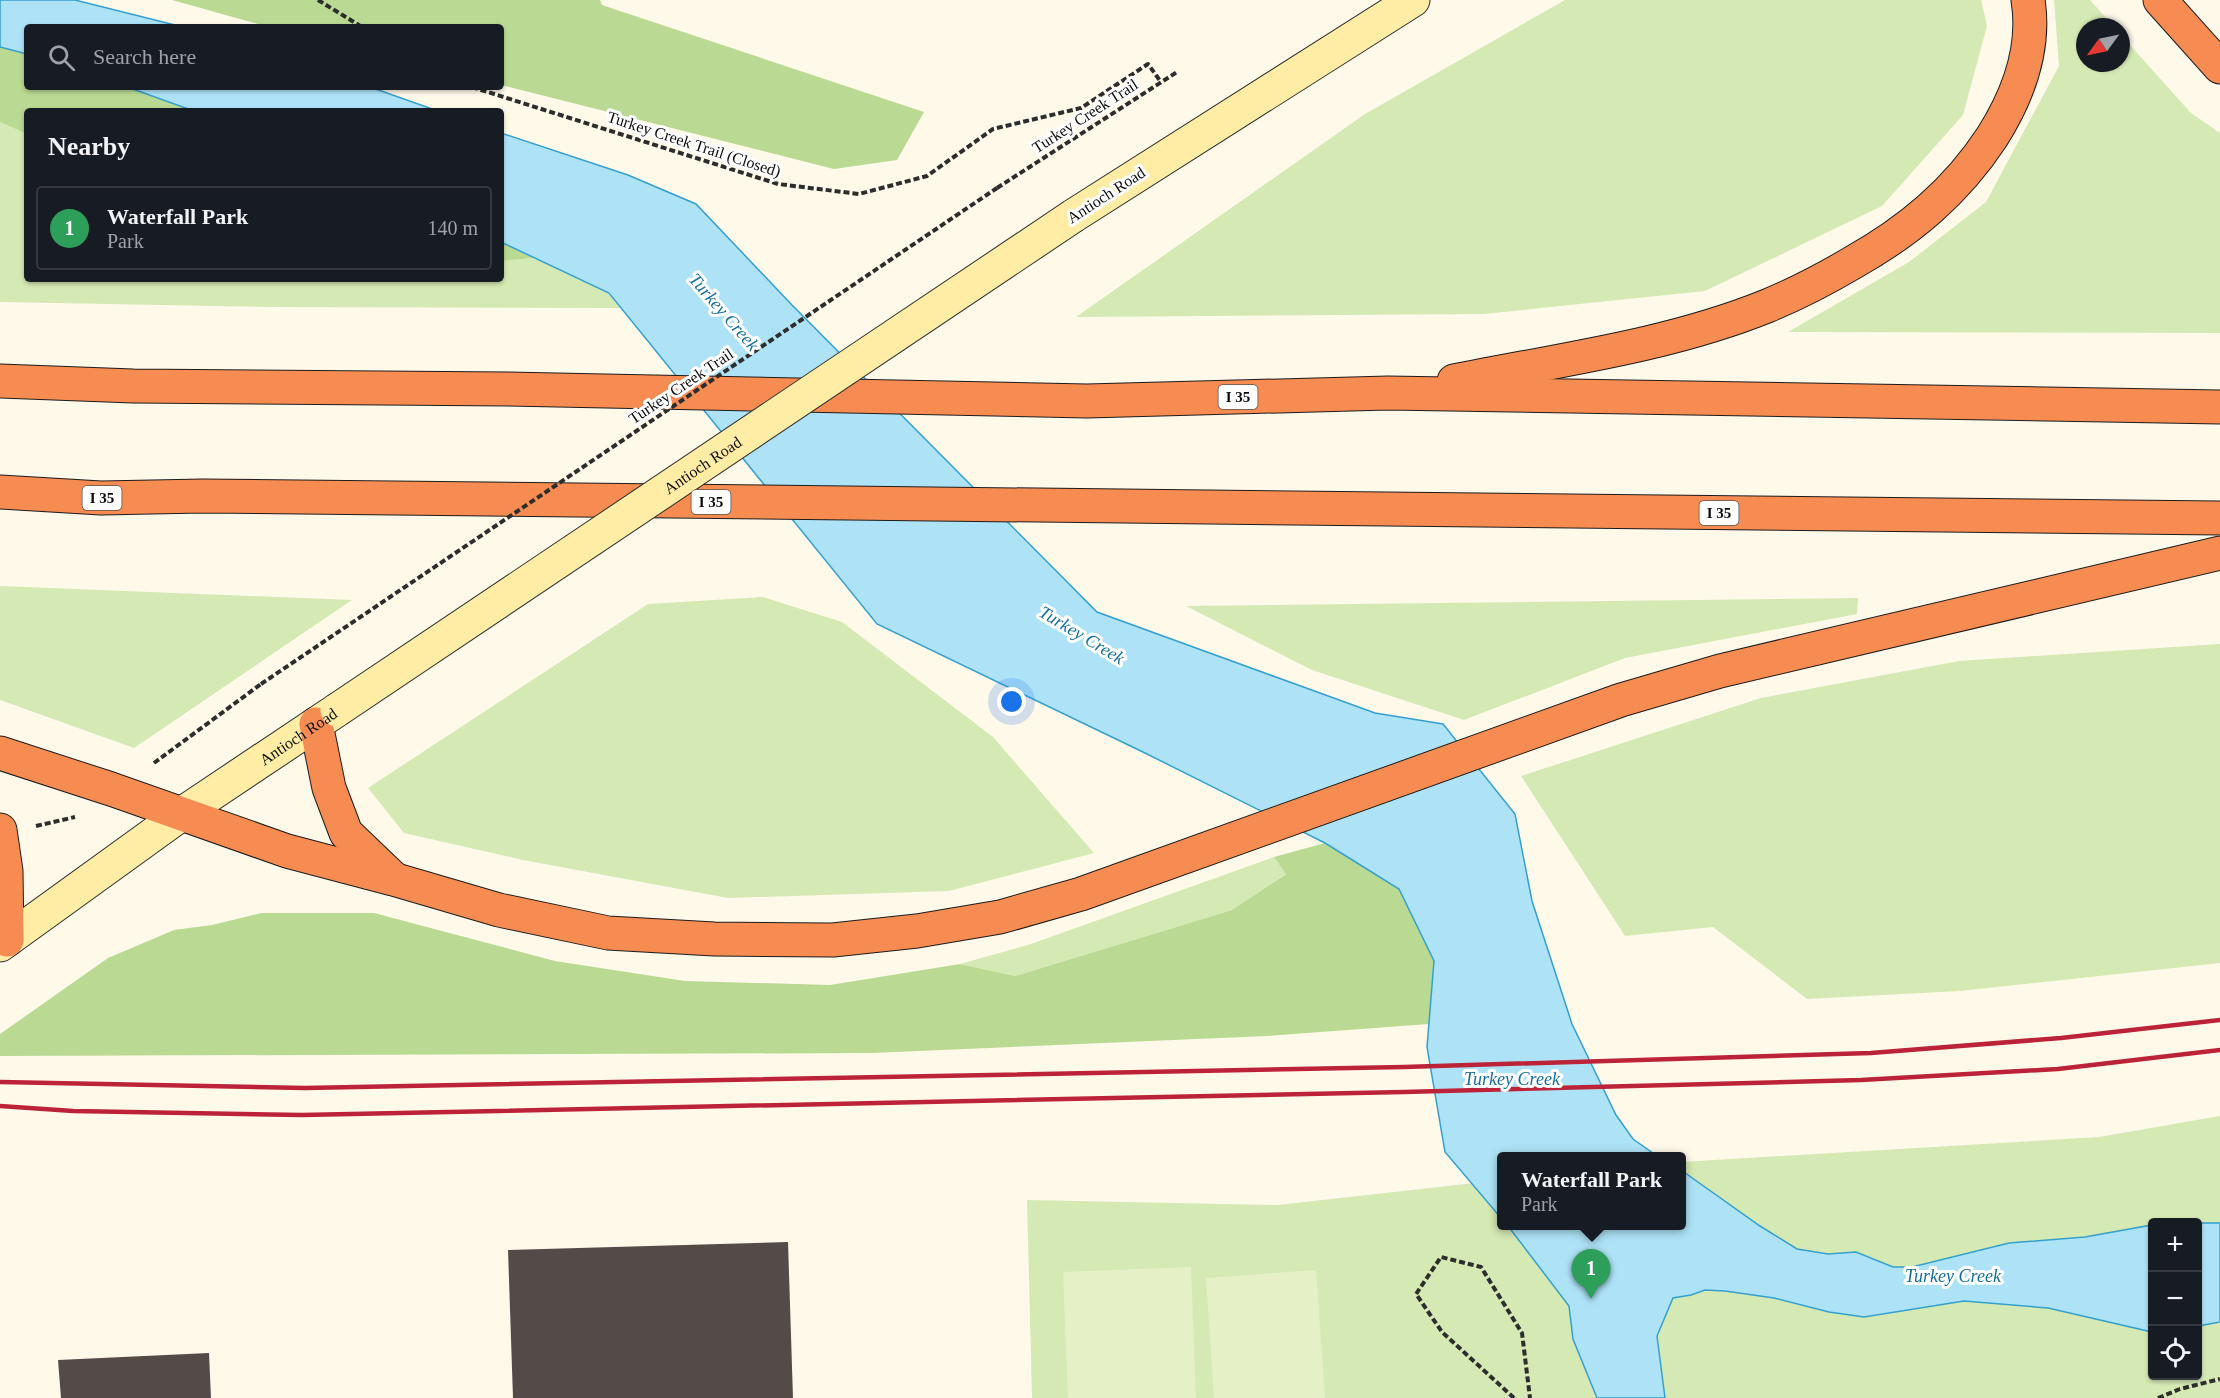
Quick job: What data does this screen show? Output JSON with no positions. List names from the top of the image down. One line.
{"streets":{"highway":["I 35"],"main road":["Antioch Road"],"path":["Turkey Creek Trail","Turkey Creek Trail (Closed)"]},"crossings":[["Turkey Creek Trail","Turkey Creek Trail (Closed)"]],"water":["Turkey Creek"],"north":"bottom left","page":{"search":"Search here","heading":"Nearby","list":[{"mark":"1","name":"Waterfall Park","note":"Park","value":"140 m"}],"popup":["Waterfall Park","Park"],"map_buttons":["+","−"],"pins":"1"}}
